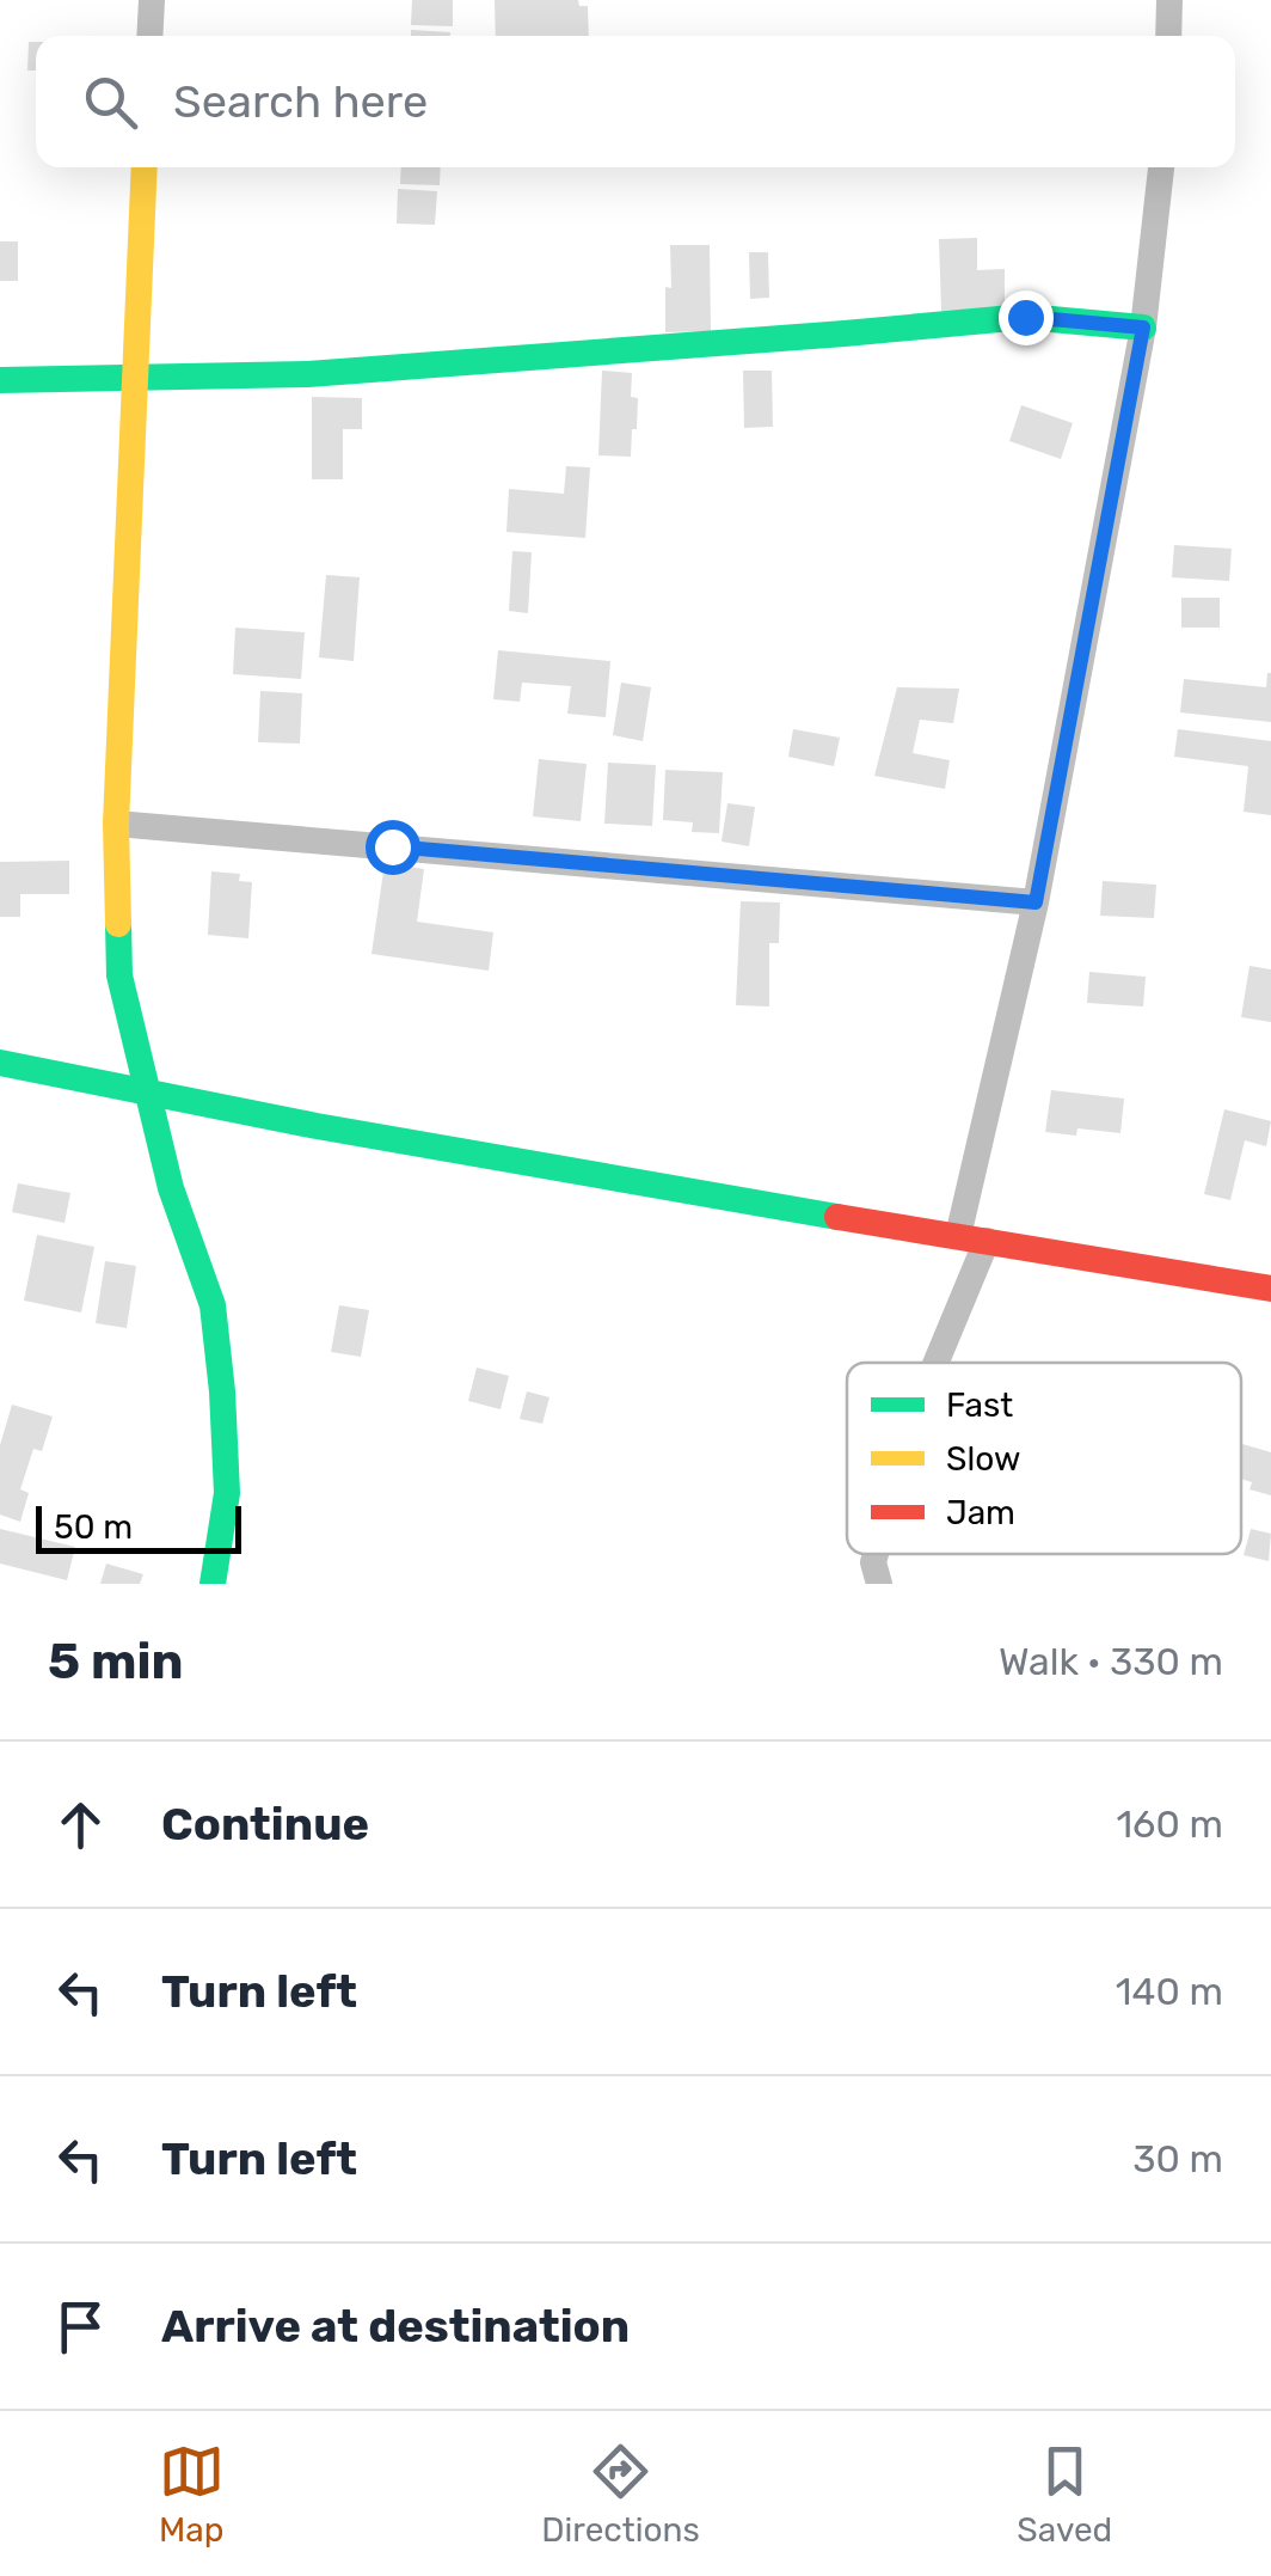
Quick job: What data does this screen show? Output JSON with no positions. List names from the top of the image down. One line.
{"legend":["Fast","Slow","Jam"],"scale_bar":"50 m","page":{"search":"Search here","scale":"50 m","heading":["5 min","Walk · 330 m"],"list":[["Continue","160 m"],["Turn left","140 m"],["Turn left","30 m"],"Arrive at destination"],"nav":["Map","Directions","Saved"]}}
